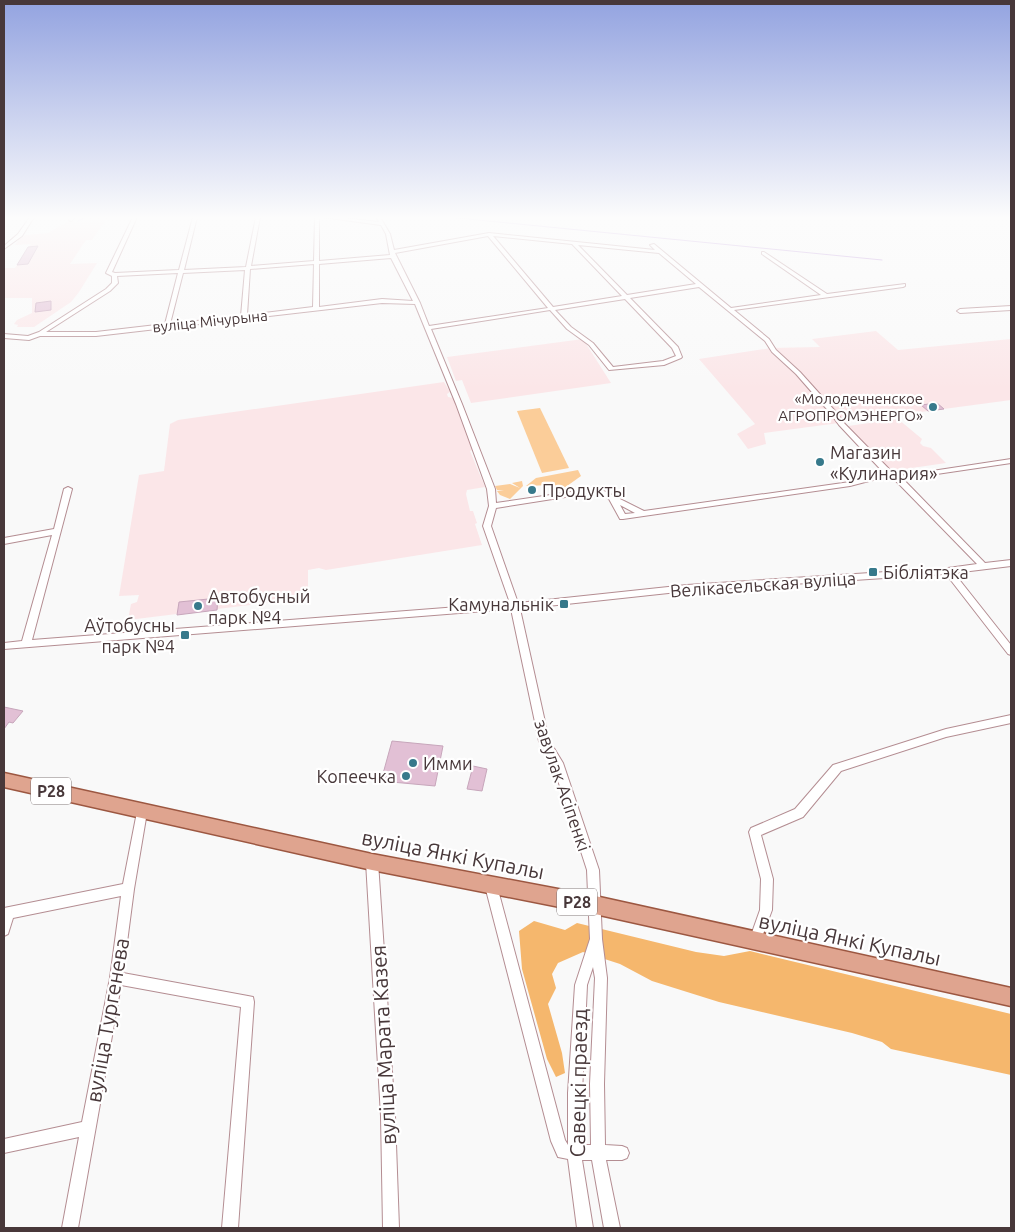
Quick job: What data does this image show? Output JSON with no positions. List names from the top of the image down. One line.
{"streets":{"main road":["Р28","вуліца Янкі Купалы"],"street":["вуліца Мічурына","Велікасельская вуліца","завулак Асіпенкі","вуліца Тургенева","вуліца Марата Казея","Савецкі праезд"]},"crossings":[["Велікасельская вуліца","завулак Асіпенкі"],["завулак Асіпенкі","вуліца Янкі Купалы"],["завулак Асіпенкі","Савецкі праезд"],["вуліца Янкі Купалы","вуліца Тургенева"],["вуліца Янкі Купалы","вуліца Марата Казея"],["вуліца Янкі Купалы","Савецкі праезд"]],"places":{"other":["«Молодечненское АГРОПРОМЭНЕРГО»","Магазин «Кулинария»","Продукты","Автобусный парк №4","Имми","Копеечка"],"transit":["Бібліятэка","Камунальнік","Аўтобусны парк №4"]}}
